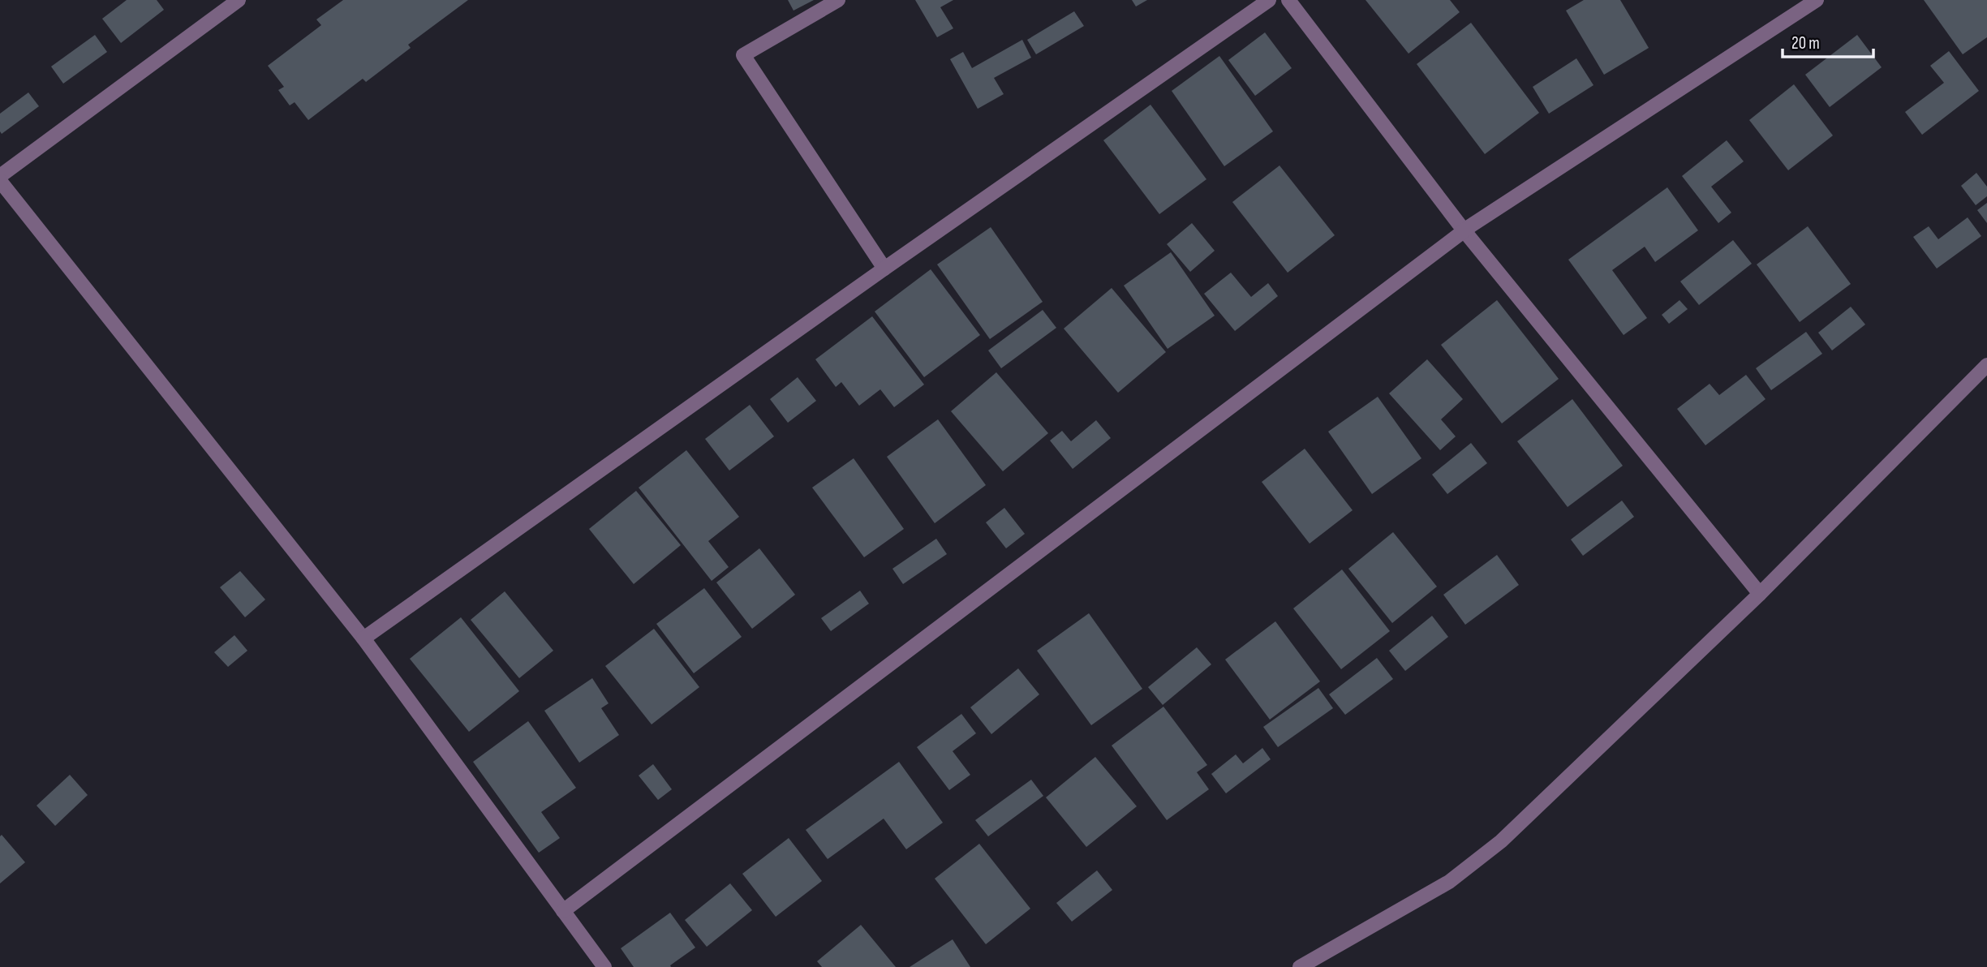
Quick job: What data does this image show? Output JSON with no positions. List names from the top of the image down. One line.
{"scale_bar":"20 m"}
